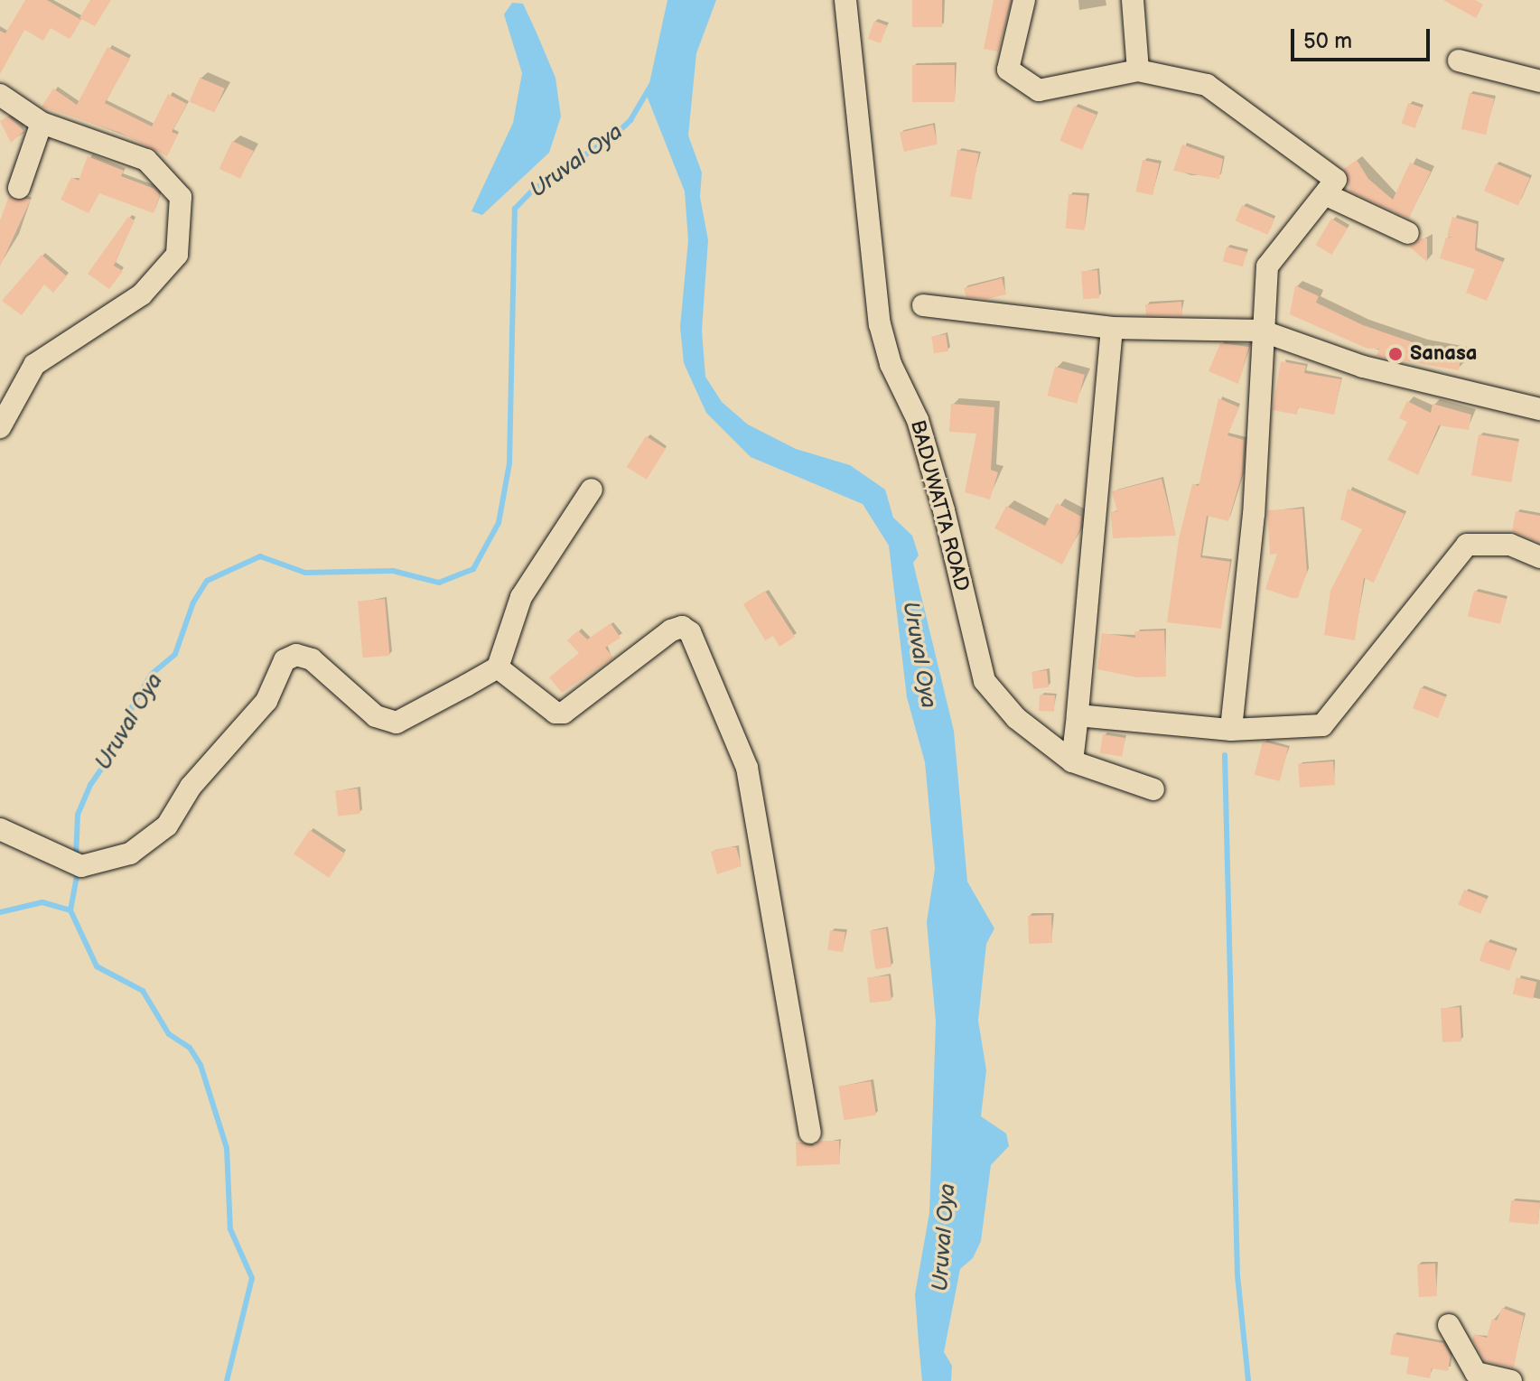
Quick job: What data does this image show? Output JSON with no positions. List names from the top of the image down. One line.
{"streets":{"street":["BADUWATTA ROAD"]},"water":["Uruval Oya"],"places":["Sanasa"],"scale_bar":"50 m"}
